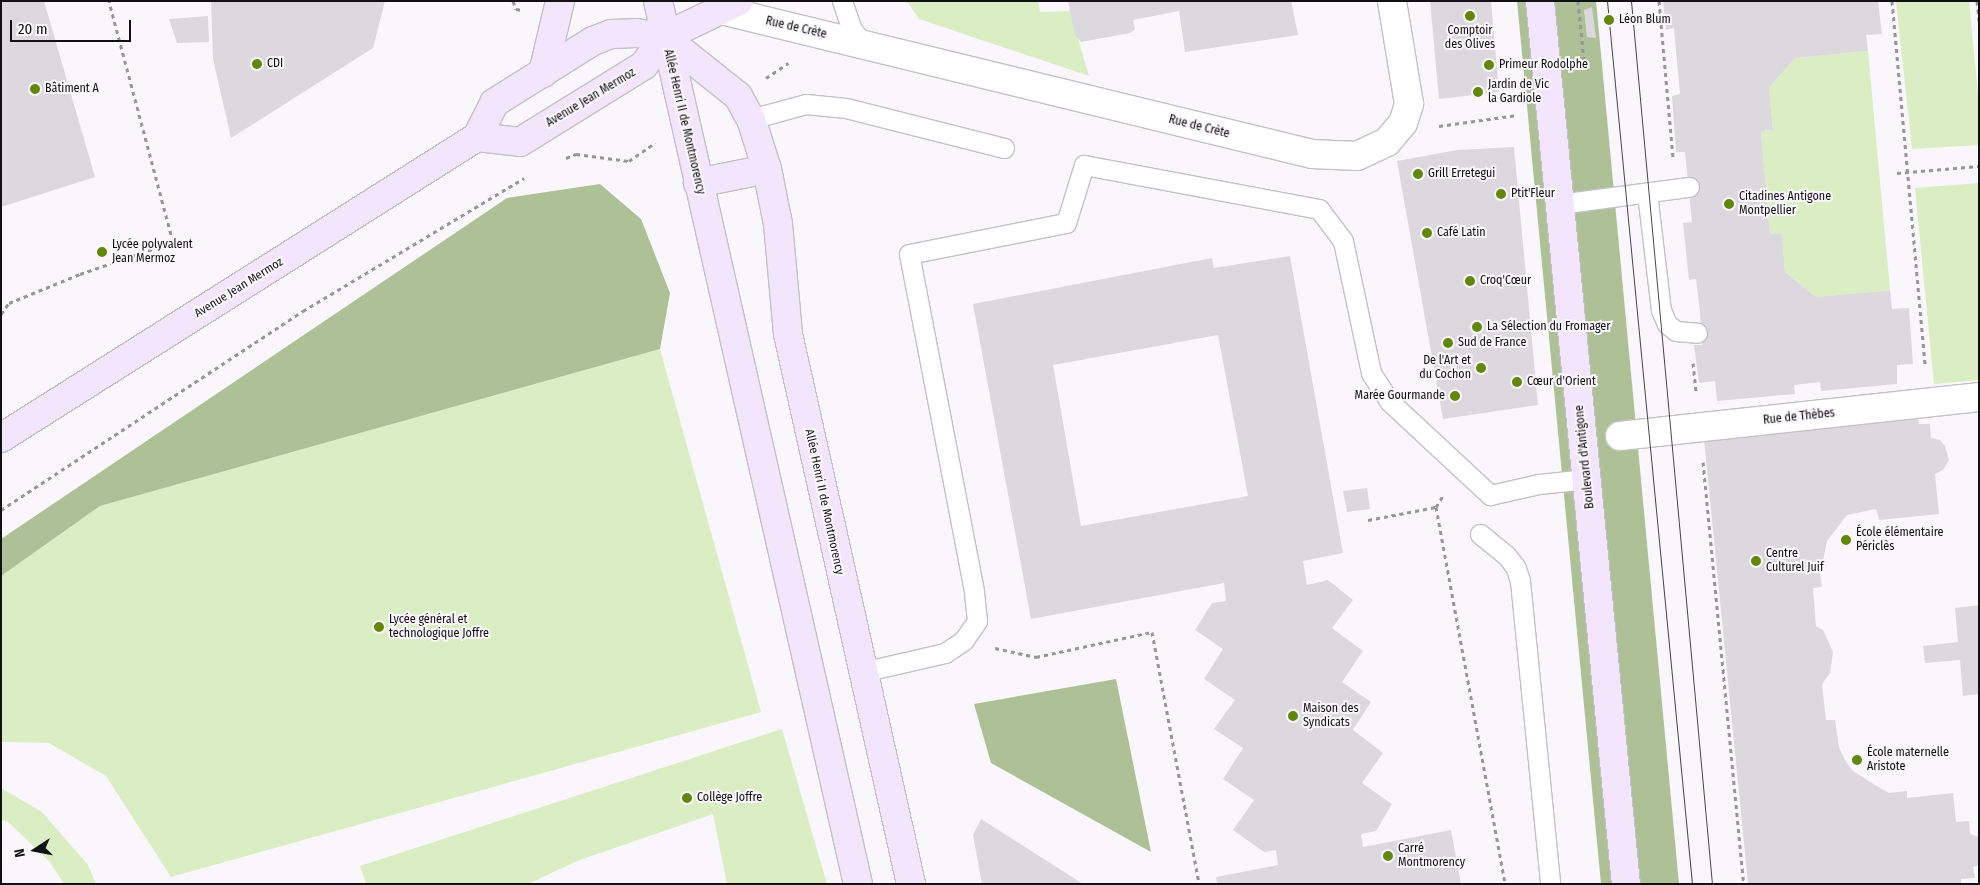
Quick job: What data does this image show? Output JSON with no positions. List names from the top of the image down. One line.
{"streets":{"street":["Rue de Crète","Avenue Jean Mermoz","Allée Henri II de Montmorency","Rue de Thèbes","Boulevard d'Antigone"]},"crossings":[["Avenue Jean Mermoz","Allée Henri II de Montmorency"]],"places":["Comptoir des Olives","Léon Blum","CDI","Primeur Rodolphe","Bâtiment A","Jardin de Vic la Gardiole","Grill Erretegui","Ptit'Fleur","Citadines Antigone Montpellier","Café Latin","Lycée polyvalent Jean Mermoz","Croq'Cœur","La Sélection du Fromager","Sud de France","De l'Art et du Cochon","Cœur d'Orient","Marée Gourmande","École élémentaire Périclès","Centre Culturel Juif","Lycée général et technologique Joffre","Maison des Syndicats","École maternelle Aristote","Collège Joffre","Carré Montmorency"],"scale_bar":"20 m","north":"left"}
